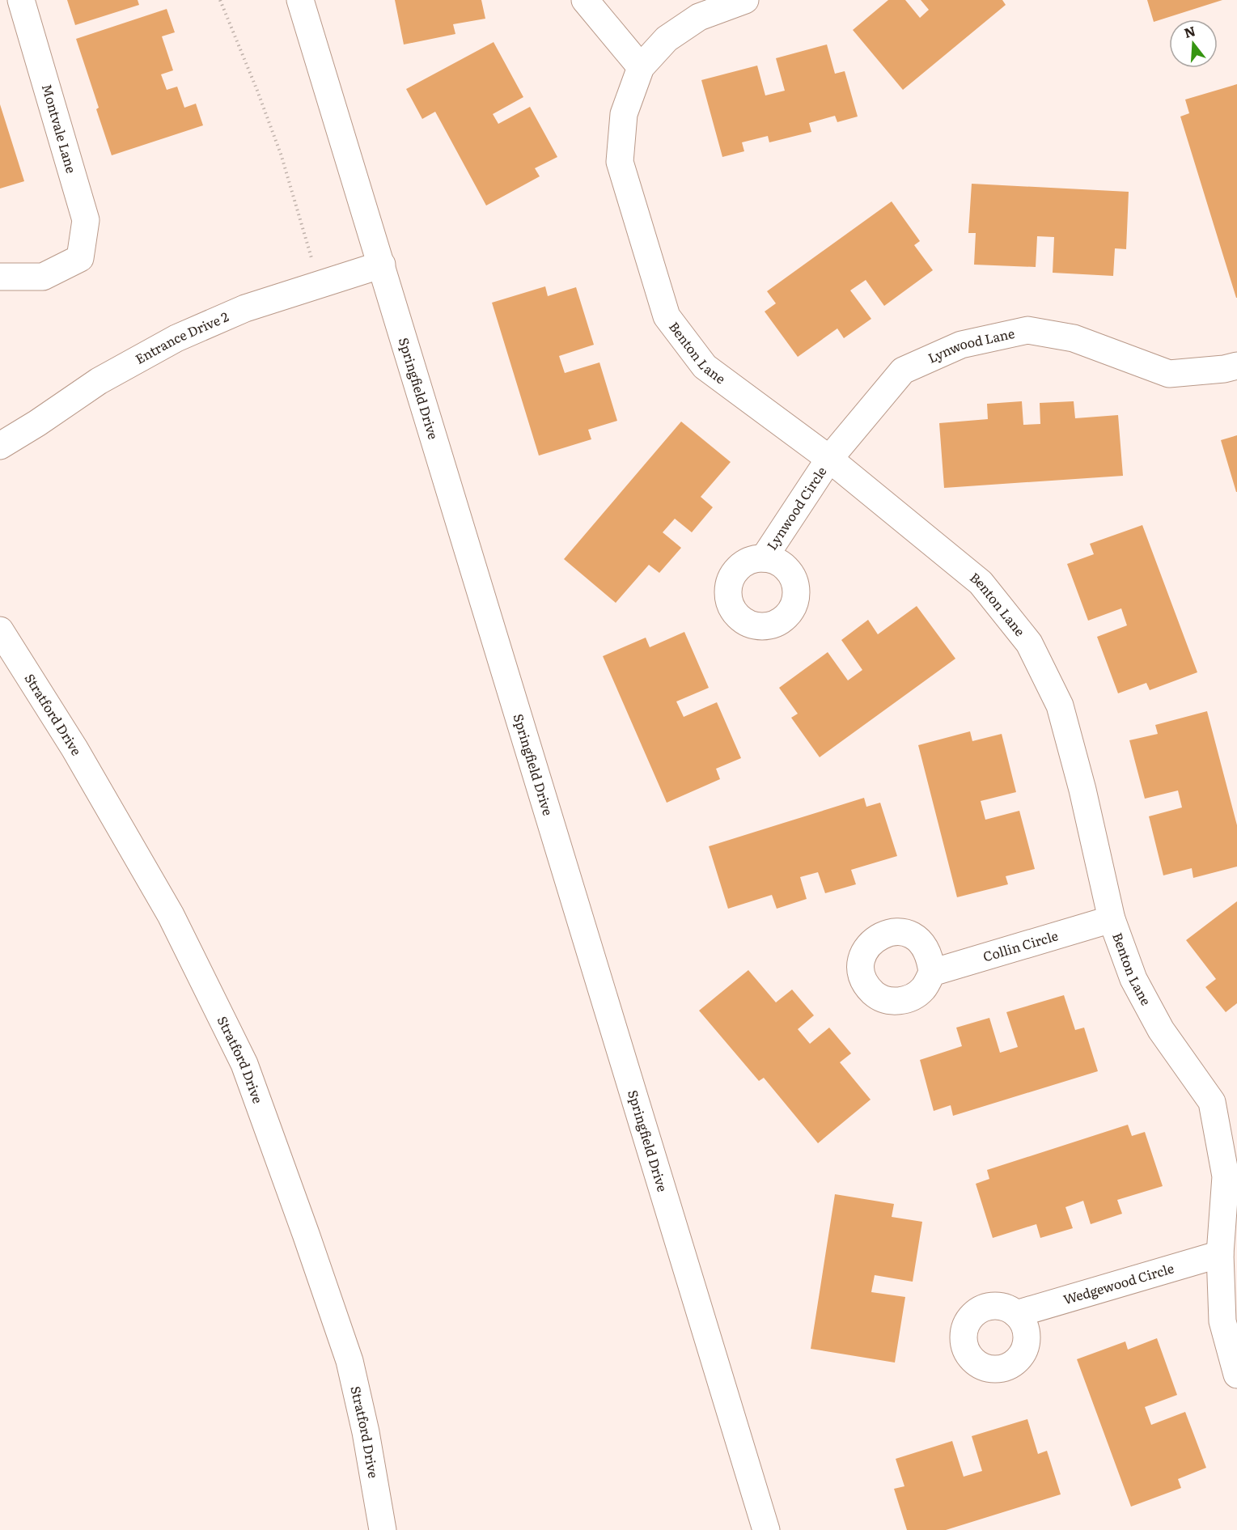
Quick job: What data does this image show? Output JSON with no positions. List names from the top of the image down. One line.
{"streets":{"street":["Montvale Lane","Entrance Drive 2","Lynwood Lane","Benton Lane","Springfield Drive","Lynwood Circle","Stratford Drive","Collin Circle","Wedgewood Circle"]},"crossings":[["Entrance Drive 2","Springfield Drive"],["Lynwood Lane","Benton Lane"],["Lynwood Lane","Lynwood Circle"],["Benton Lane","Lynwood Circle"],["Benton Lane","Collin Circle"],["Benton Lane","Wedgewood Circle"]],"north":"top"}
